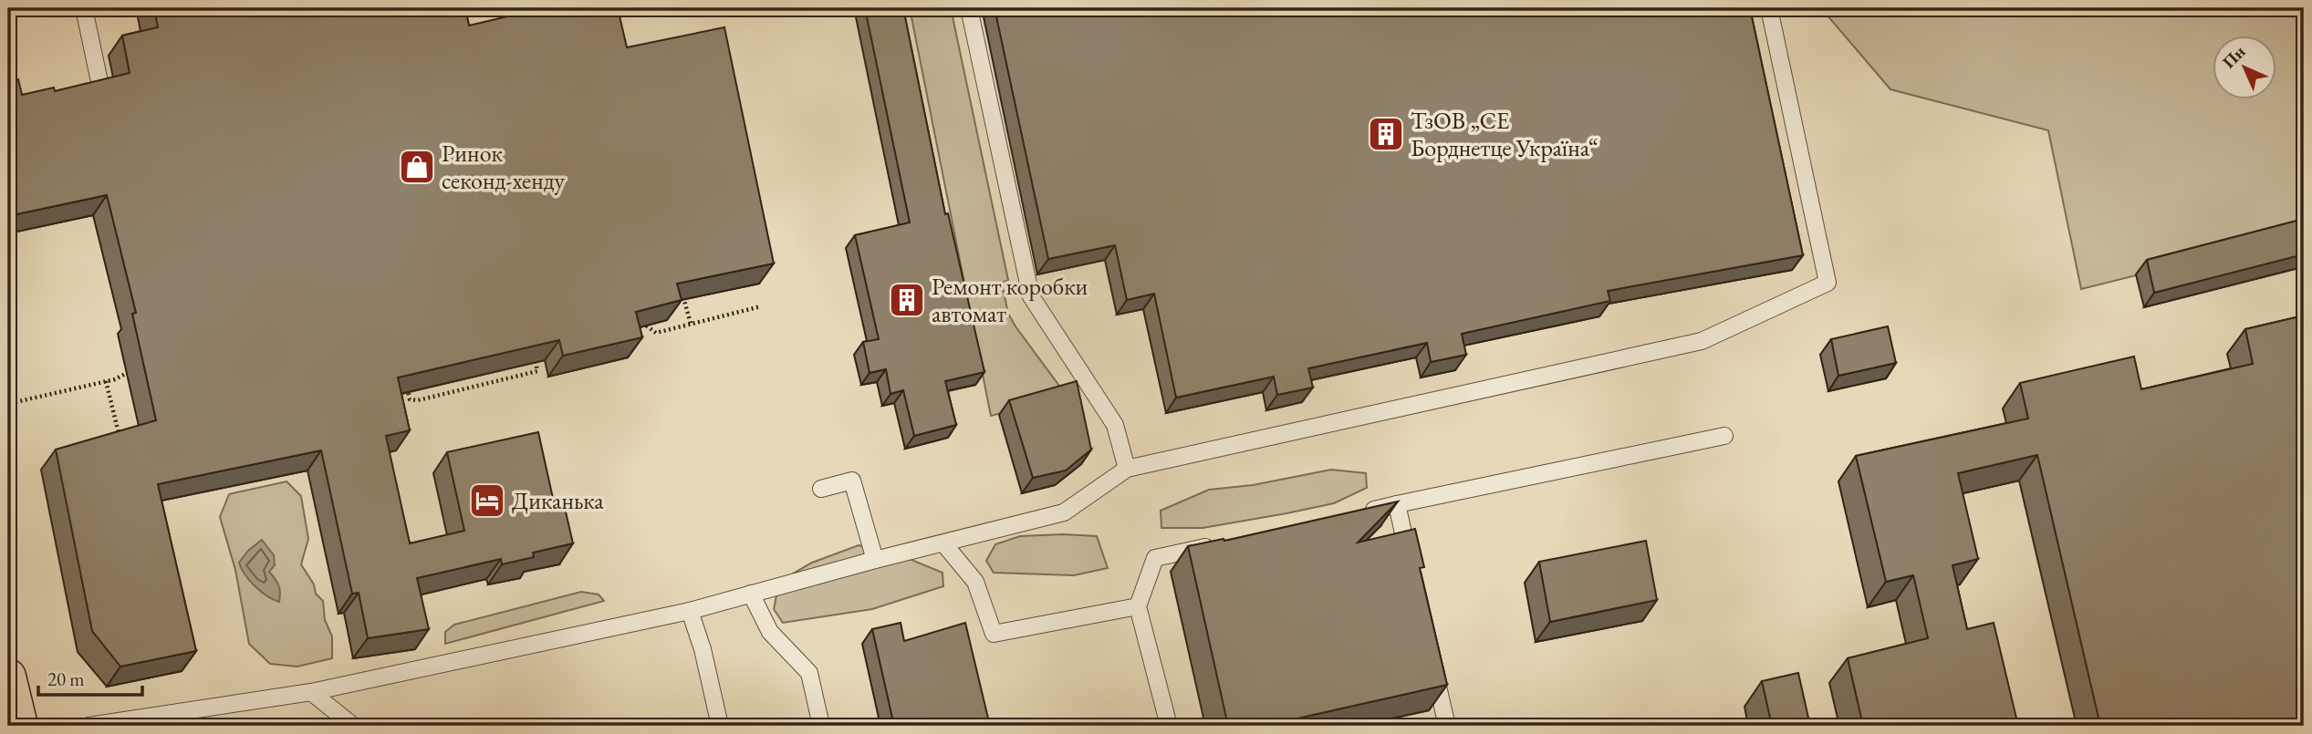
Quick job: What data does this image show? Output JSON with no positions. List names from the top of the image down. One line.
{"places":{"building":["ТзОВ „СЕ Борднетце Україна“","Ремонт коробки автомат"],"shop":["Ринок секонд-хенду"],"hotel":["Диканька"]},"scale_bar":"20 m","north":"top left"}
